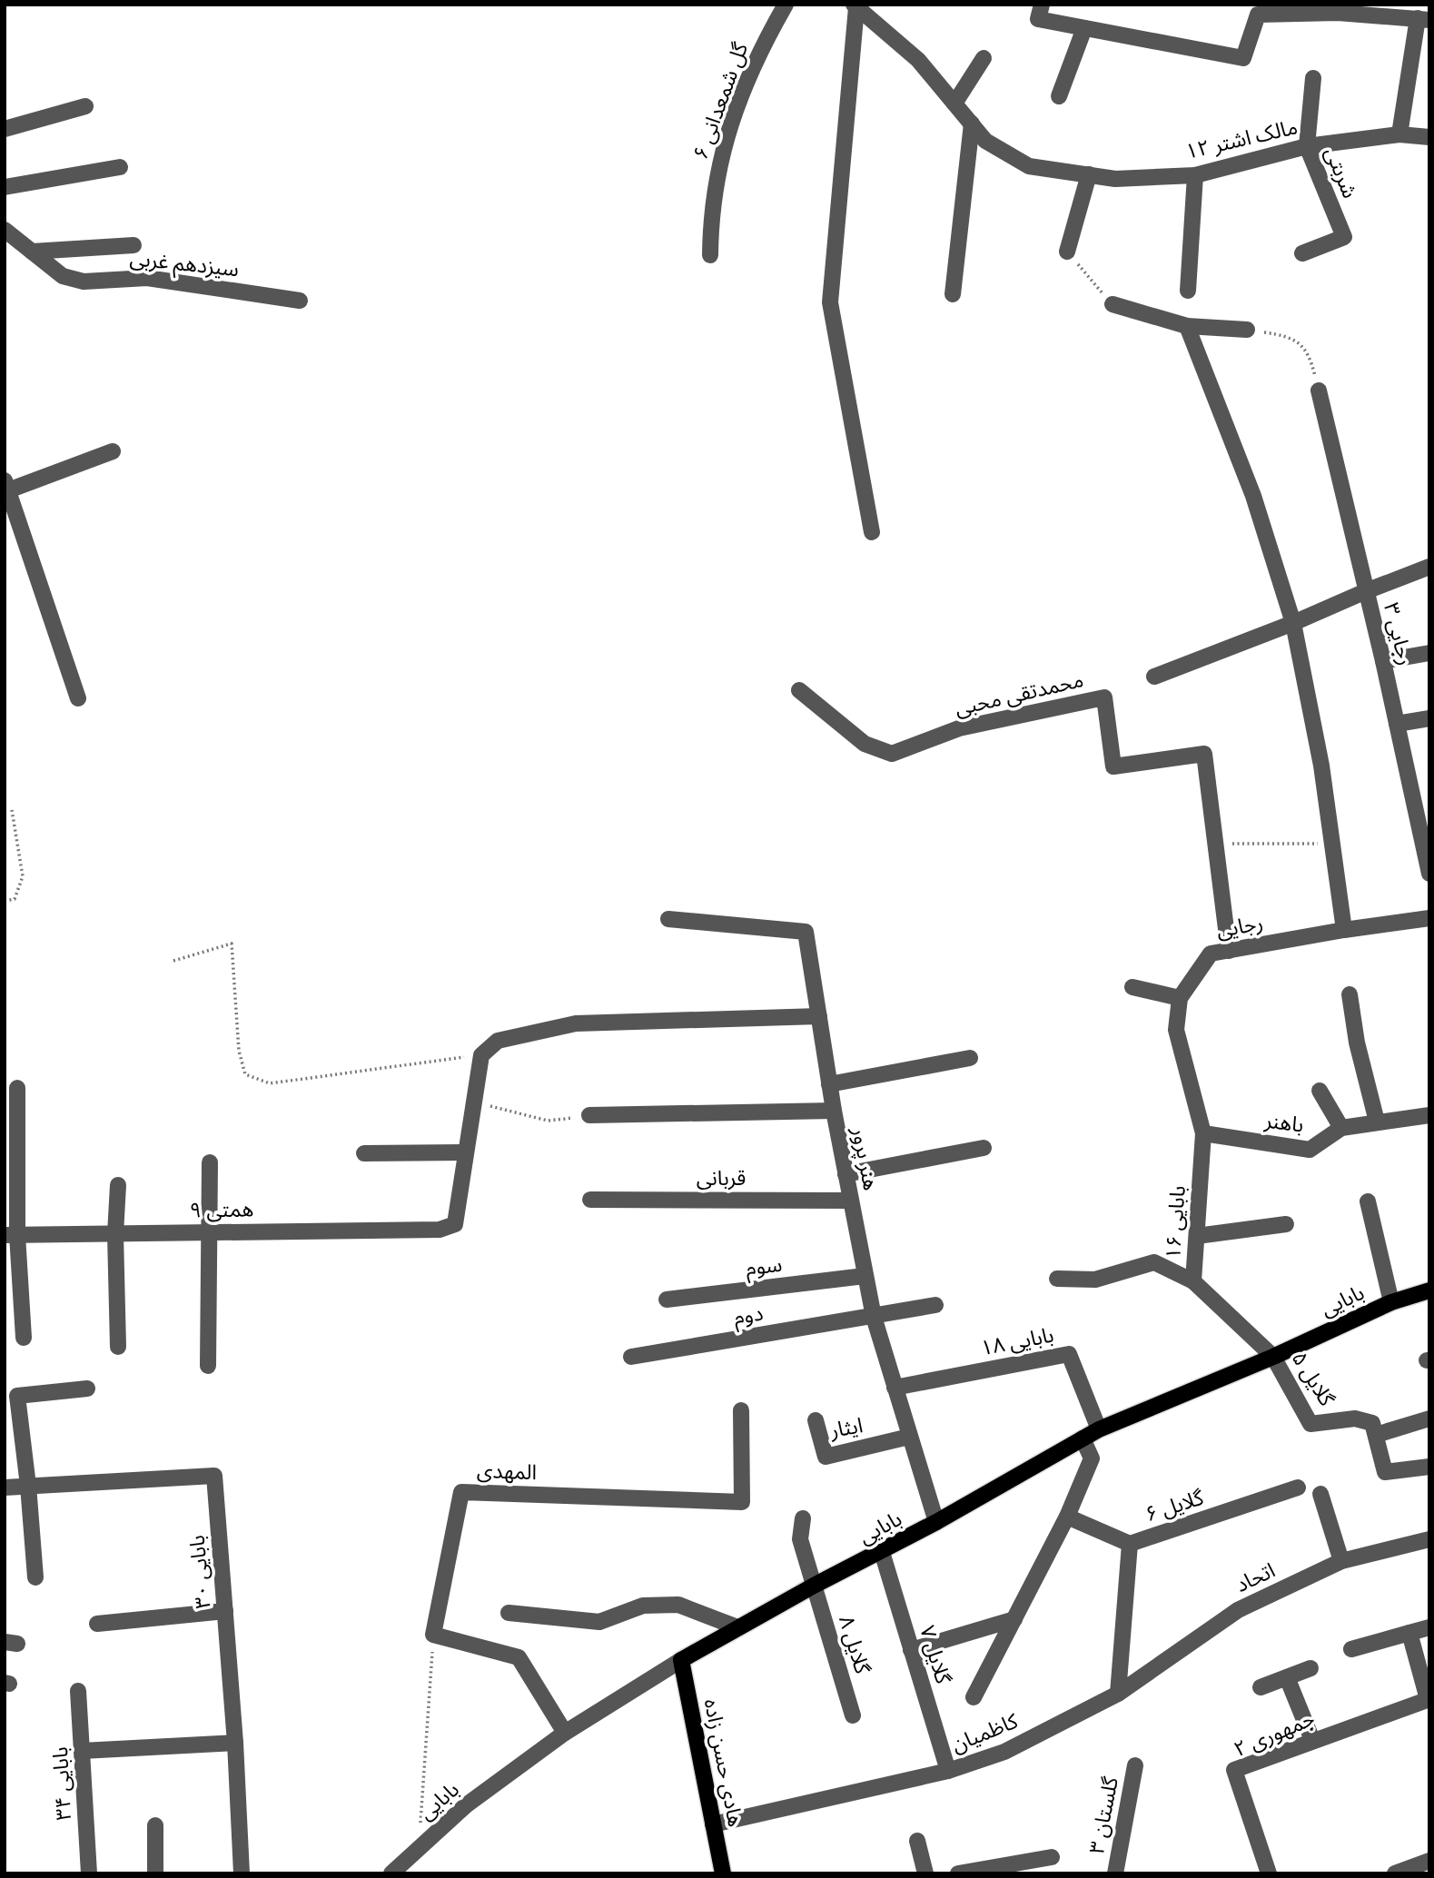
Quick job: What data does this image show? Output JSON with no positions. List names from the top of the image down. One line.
{"streets":{"main road":["بابایی","هادی حسن زاده"],"street":["گل شمعدانی ۶","مالک اشتر ۱۲","شربتی","سیزدهم غربی","رجایی ۳","محمدتقی محبی","رجایی","باهنر","هنر پرور","قربانی","همتی ۹","بابایی ۱۶","سوم","دوم","بابایی ۱۸","گلایل ۵","ایثار","المهدی","گلایل ۶","بابایی ۳۰","اتحاد","گلایل ۸","گلایل ۷","کاظمیان","جمهوری ۲","بابایی ۳۴","گلستان ۳"]},"crossings":[["مالک اشتر ۱۲","شربتی"],["محمدتقی محبی","رجایی"],["رجایی","باهنر"],["رجایی","بابایی ۱۶"],["باهنر","بابایی ۱۶"],["هنر پرور","قربانی"],["هنر پرور","سوم"],["هنر پرور","بابایی"],["هنر پرور","دوم"],["هنر پرور","بابایی ۱۸"],["هنر پرور","ایثار"],["بابایی ۱۶","بابایی"],["بابایی ۱۶","گلایل ۵"],["بابایی","بابایی ۱۸"],["بابایی","گلایل ۵"],["بابایی","گلایل ۸"],["بابایی","گلایل ۷"],["بابایی","هادی حسن زاده"],["اتحاد","کاظمیان"],["گلایل ۷","کاظمیان"],["کاظمیان","هادی حسن زاده"]]}
